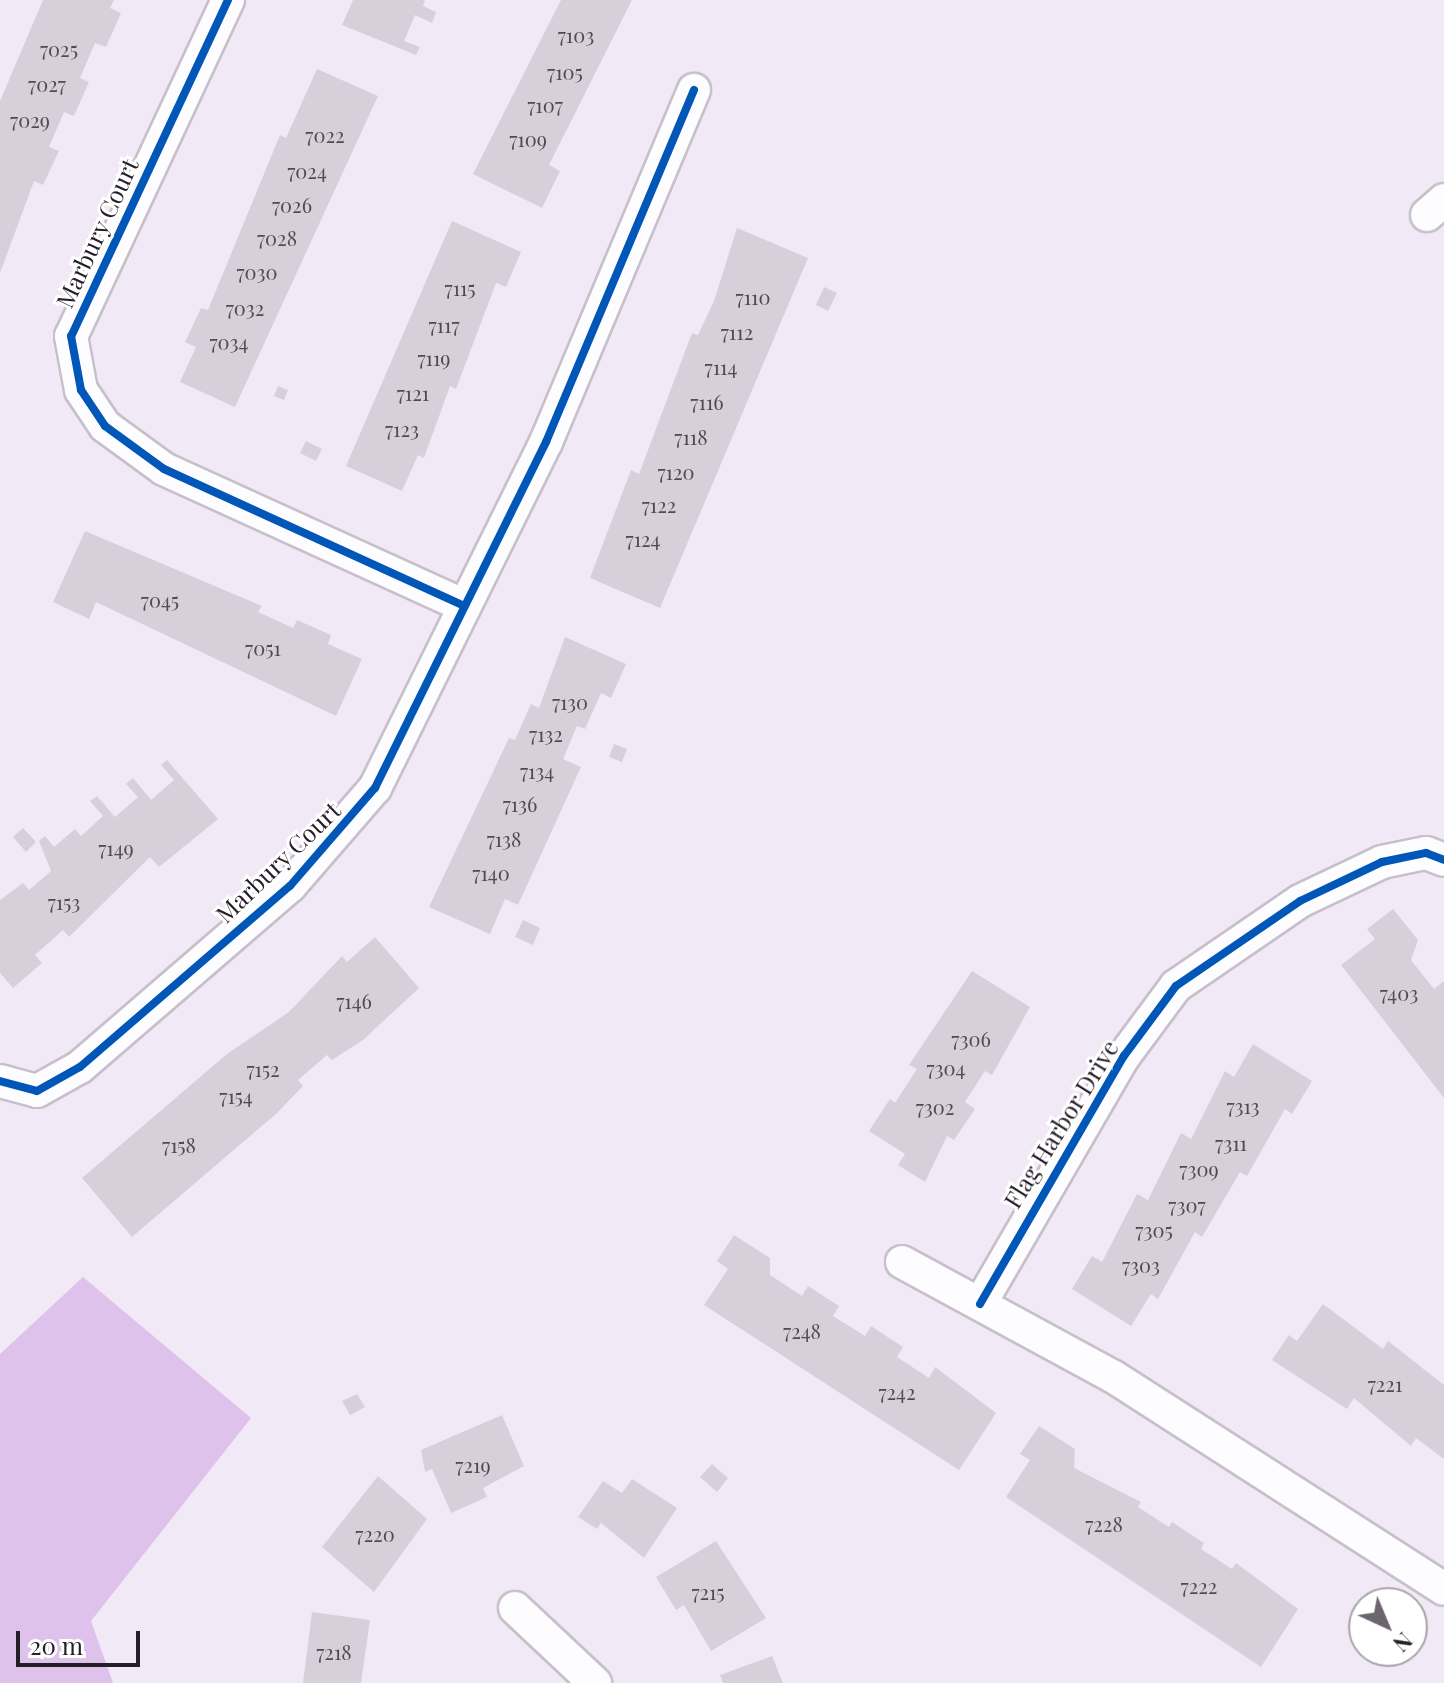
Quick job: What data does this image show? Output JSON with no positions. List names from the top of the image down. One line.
{"streets":{"street":["Marbury Court","Flag Harbor Drive"]},"house_numbers":["7103","7025","7105","7027","7107","7029","7022","7109","7024","7026","7028","7030","7115","7110","7032","7117","7112","7034","7119","7114","7121","7116","7123","7118","7120","7122","7124","7045","7051","7130","7132","7134","7136","7138","7149","7140","7153","7403","7146","7306","7304","7152","7154","7313","7302","7311","7158","7309","7307","7305","7303","7248","7221","7242","7219","7228","7220","7222","7215","7218"],"scale_bar":"20 m","north":"bottom right"}
